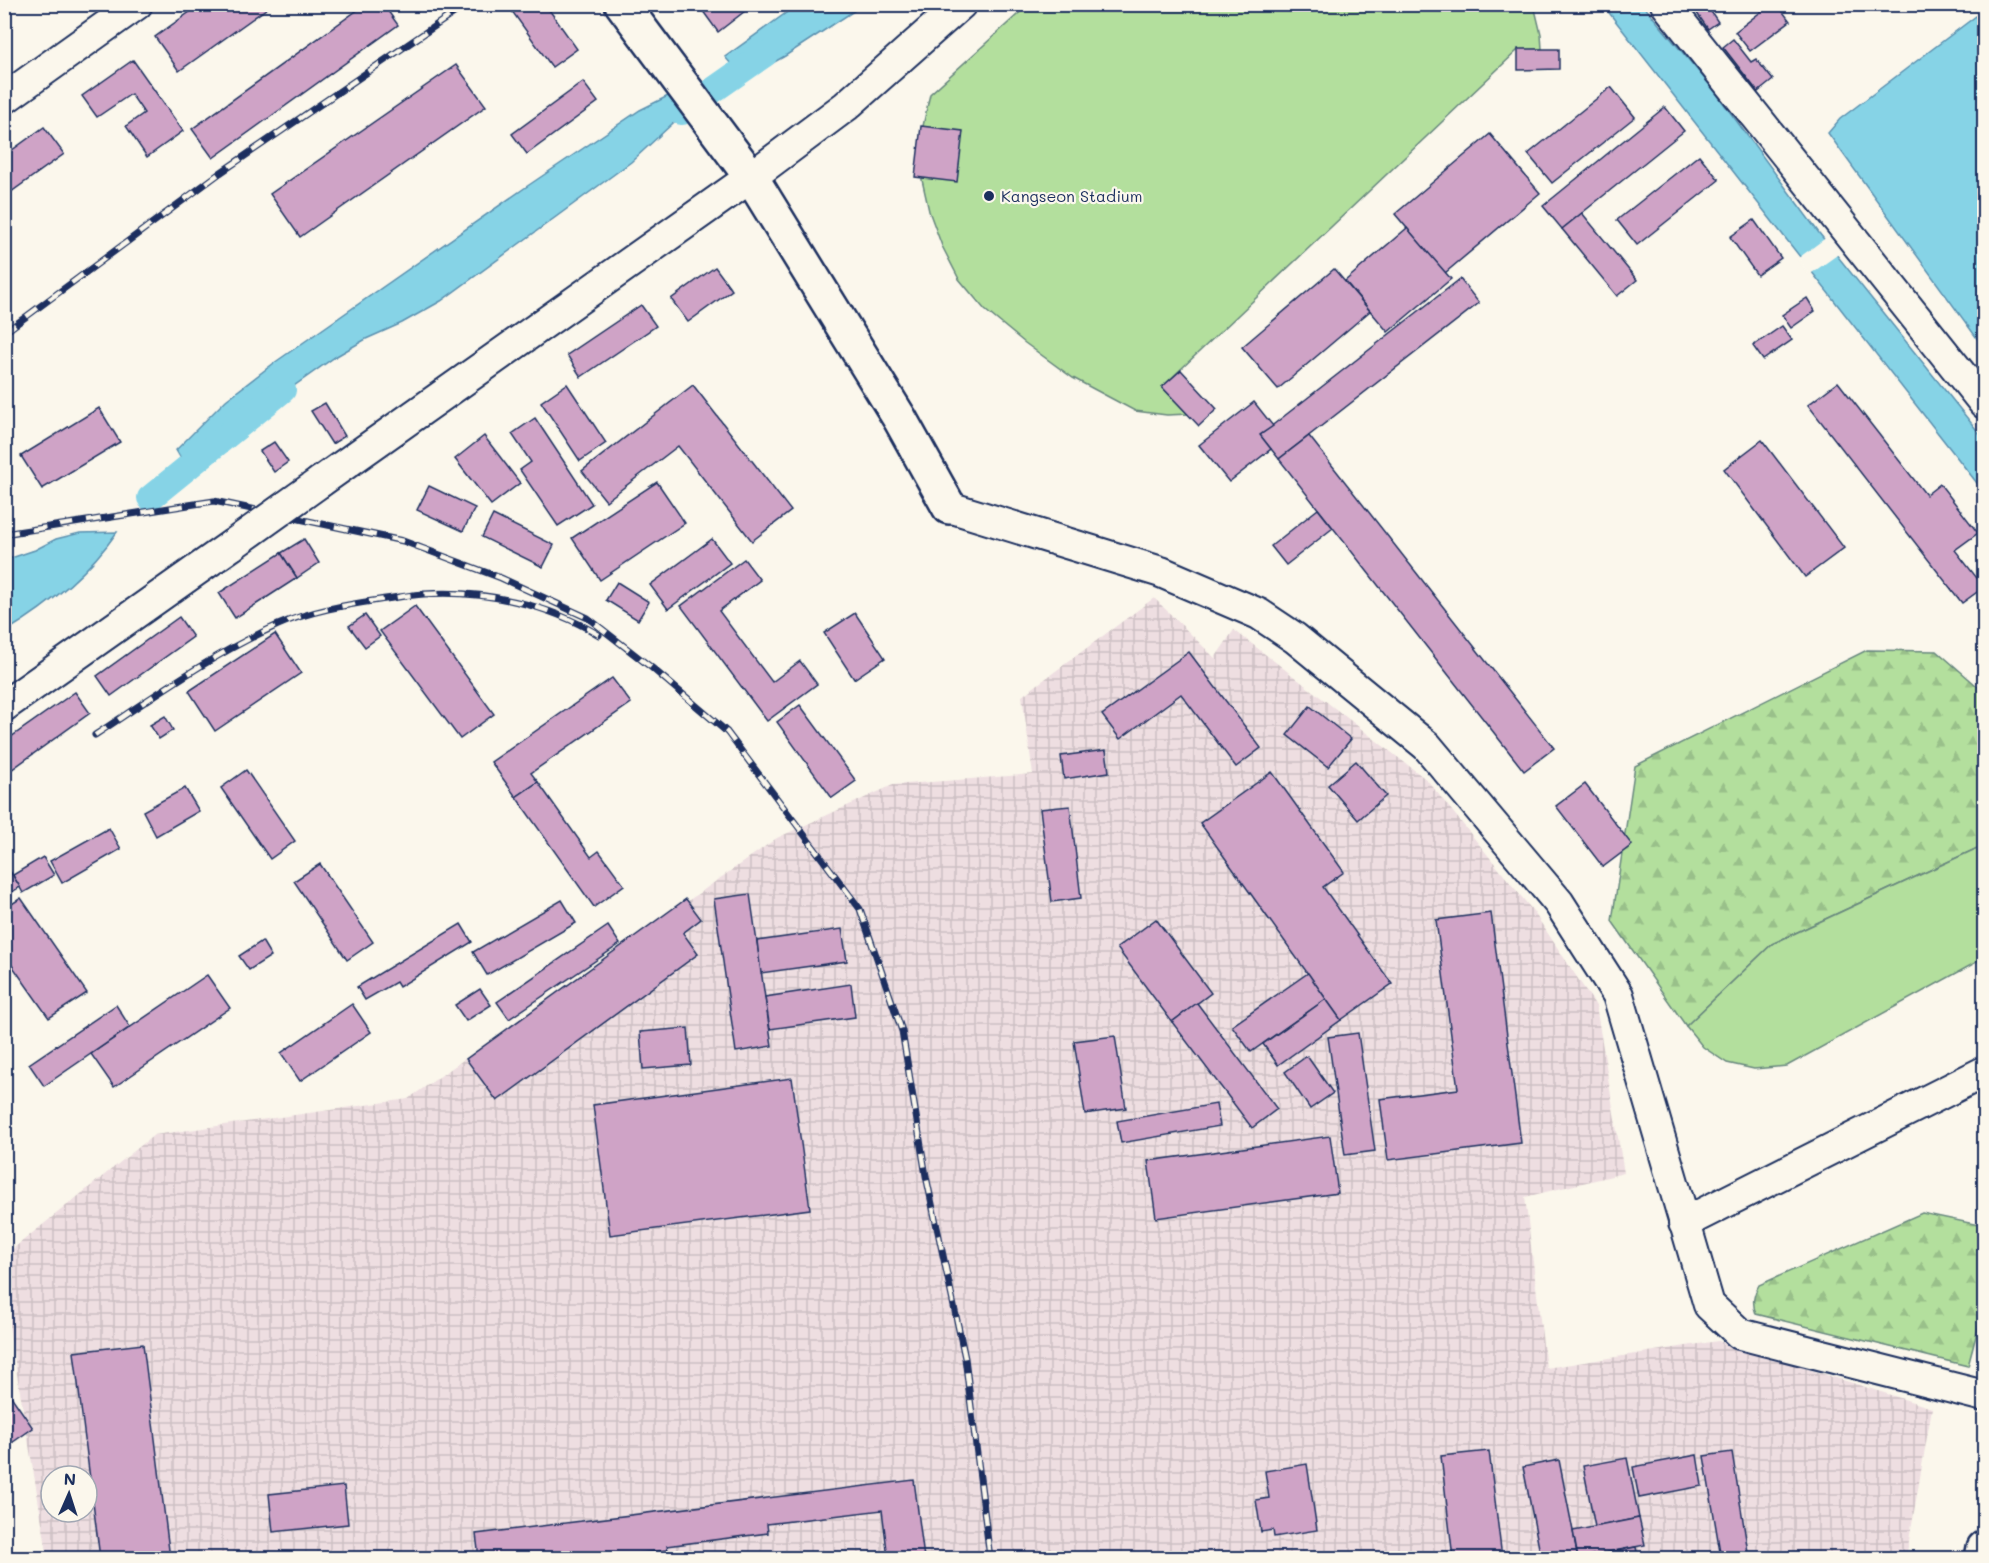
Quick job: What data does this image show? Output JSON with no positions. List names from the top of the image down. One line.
{"places":["Kangseon Stadium"],"north":"top"}
